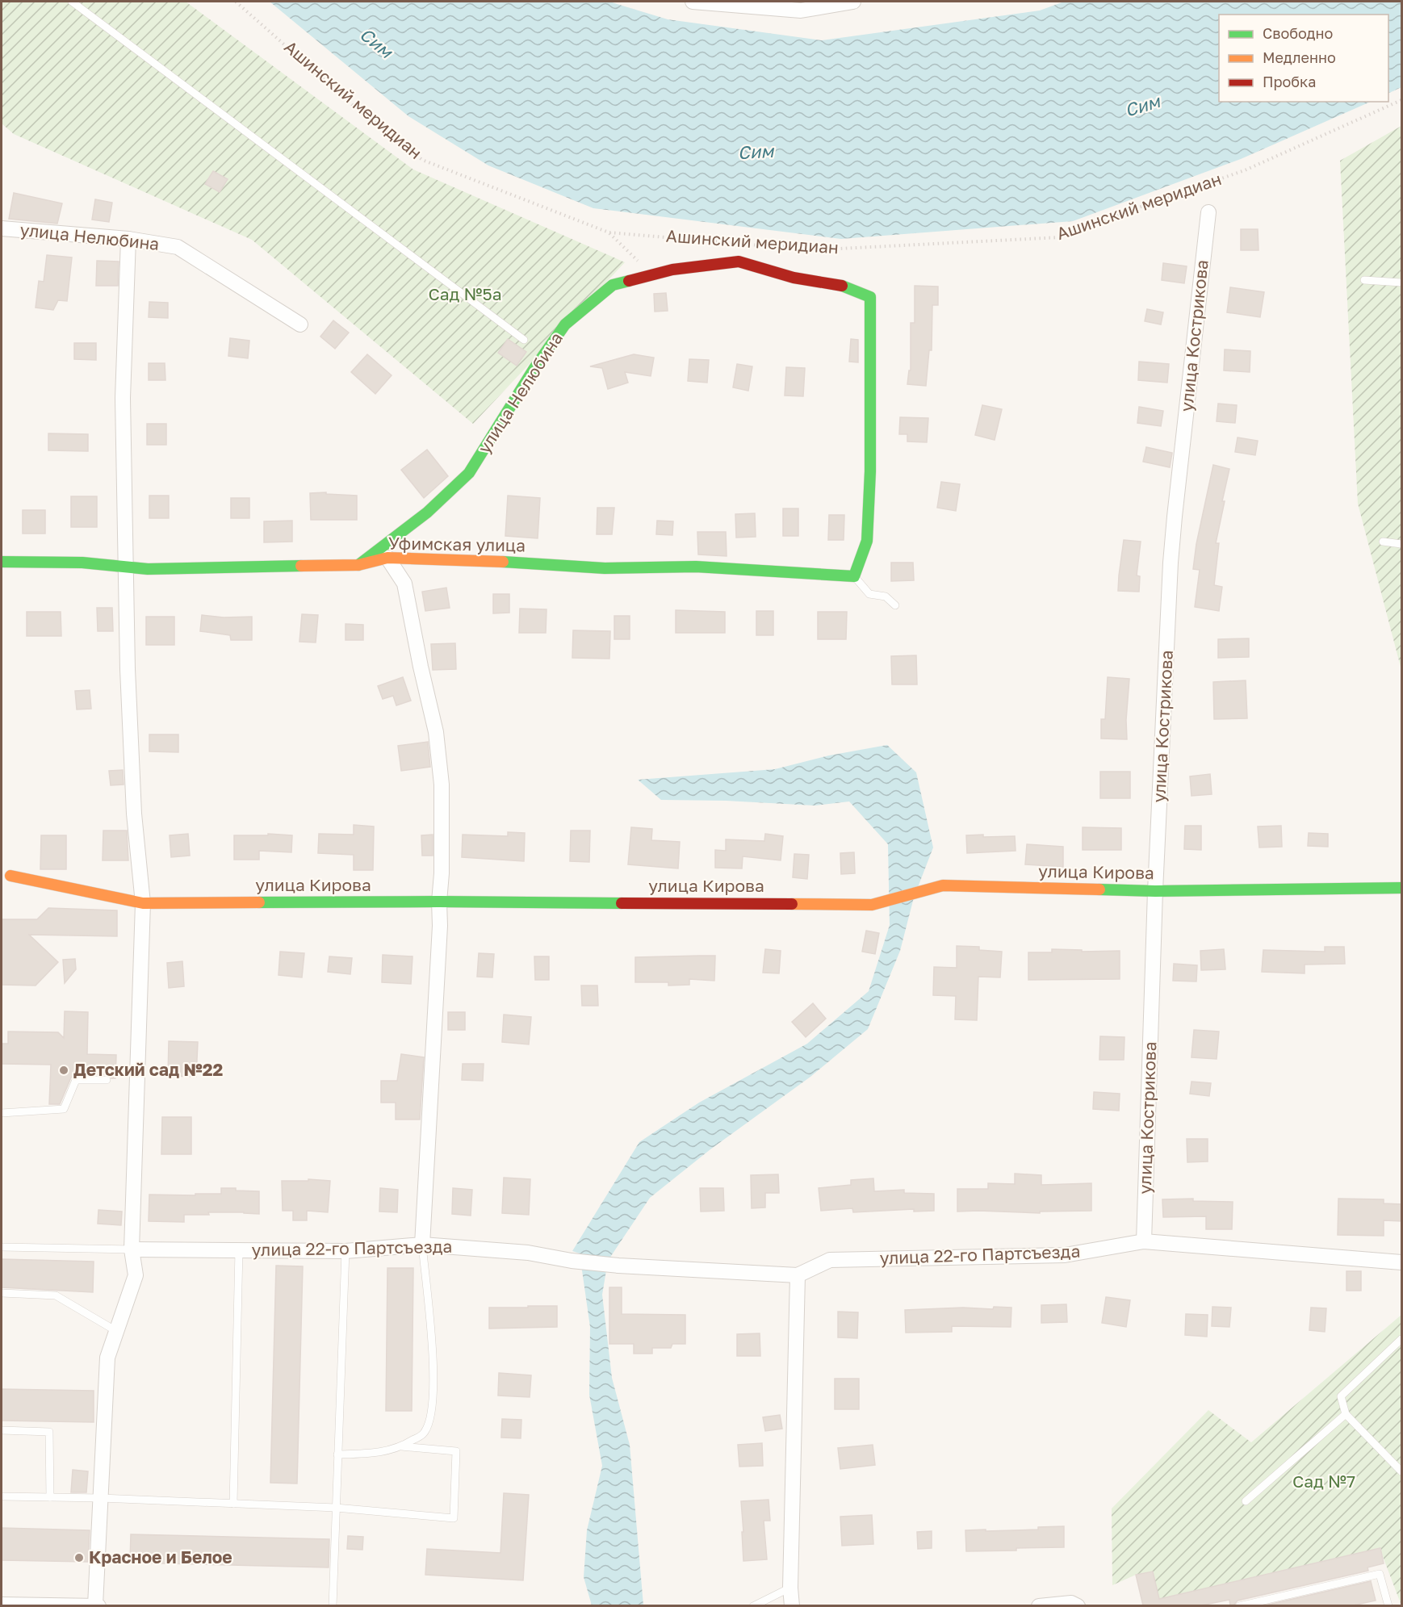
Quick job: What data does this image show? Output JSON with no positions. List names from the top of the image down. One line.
{"streets":{"street":["улица Нелюбина","улица Кострикова","Уфимская улица","улица Кирова","улица 22-го Партсъезда"],"path":["Ашинский меридиан"]},"crossings":[["улица Нелюбина","Уфимская улица"],["улица Кострикова","улица Кирова"],["улица Кострикова","улица 22-го Партсъезда"]],"water":["Сим"],"parks":["Сад №5а","Сад №7"],"places":["Детский сад №22","Красное и Белое"],"legend":["Свободно","Медленно","Пробка"]}
